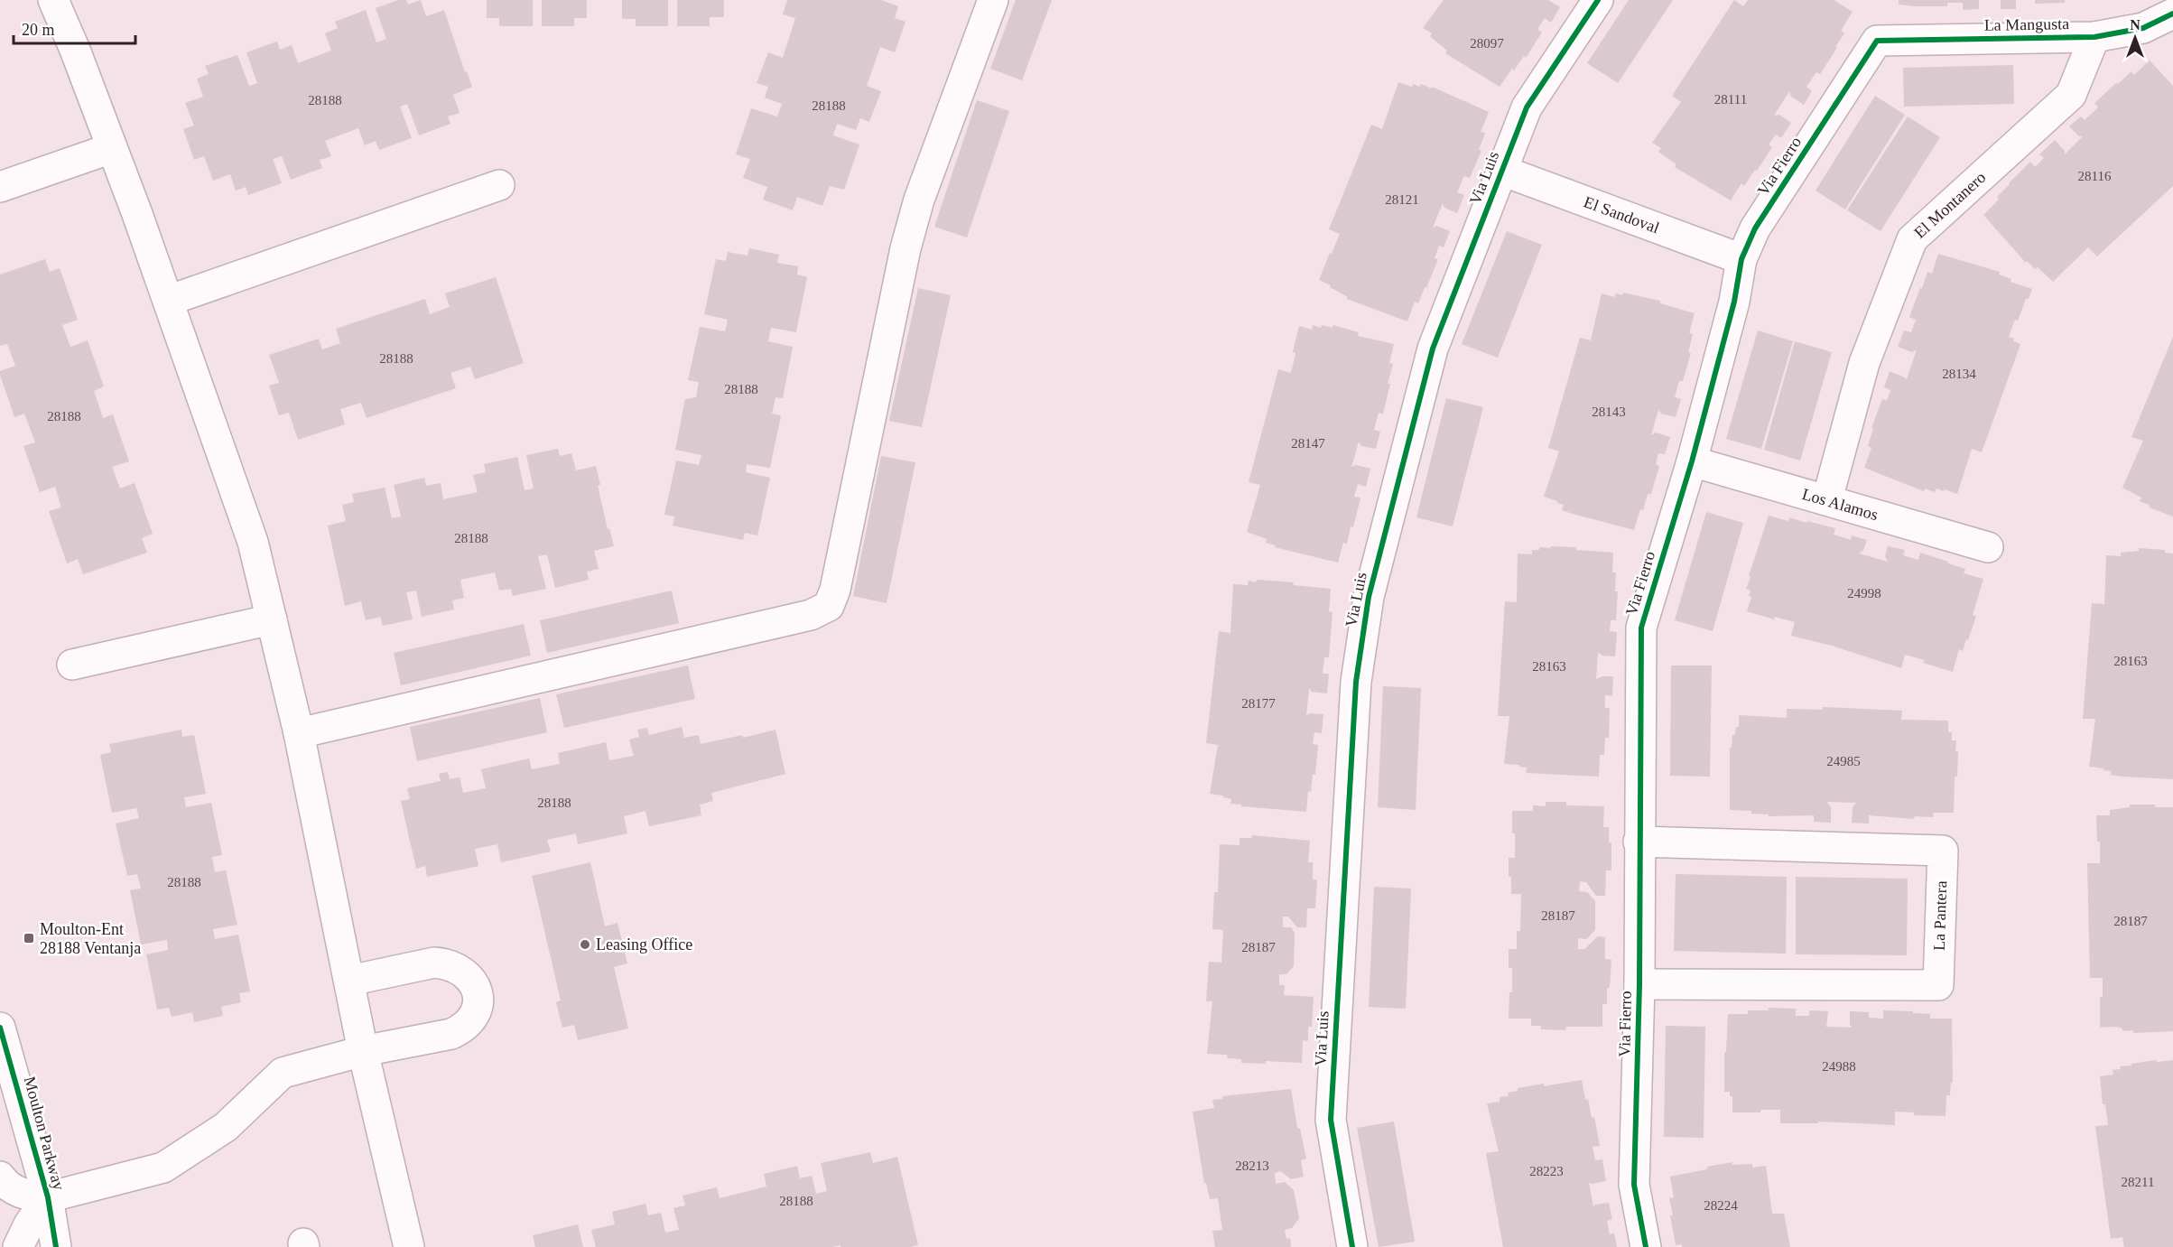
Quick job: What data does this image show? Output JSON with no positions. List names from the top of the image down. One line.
{"streets":{"street":["La Mangusta","Via Fierro","Via Luis","El Montanero","El Sandoval","Los Alamos","La Pantera","Moulton Parkway"]},"crossings":[["La Mangusta","Via Fierro"],["La Mangusta","El Montanero"],["Via Fierro","El Sandoval"],["Via Fierro","Los Alamos"],["Via Fierro","La Pantera"],["Via Luis","El Sandoval"],["El Montanero","Los Alamos"]],"places":{"transit":["Moulton-Ent 28188 Ventanja"],"other":["Leasing Office"]},"house_numbers":["28097","28111","28188","28188","28116","28121","28188","28134","28188","28143","28188","28147","28188","24998","28163","28163","28177","24985","28188","28188","28187","28187","28187","24988","28213","28223","28211","28188","28224"],"scale_bar":"20 m","north":"top"}
